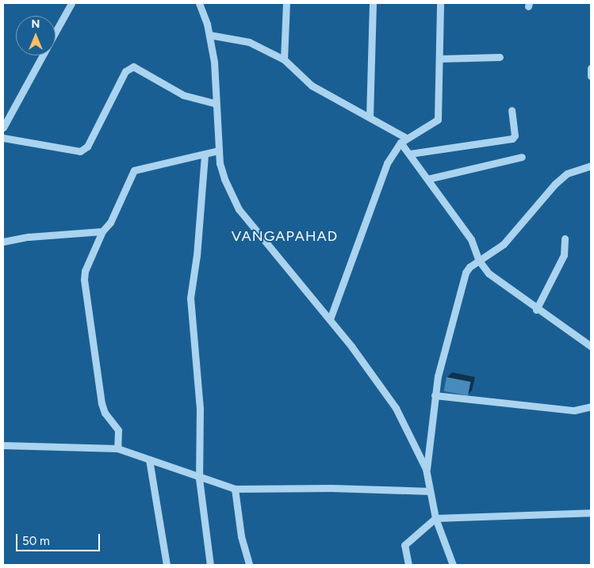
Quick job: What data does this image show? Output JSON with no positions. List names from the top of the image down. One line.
{"districts":["VANGAPAHAD"],"scale_bar":"50 m","north":"top"}
